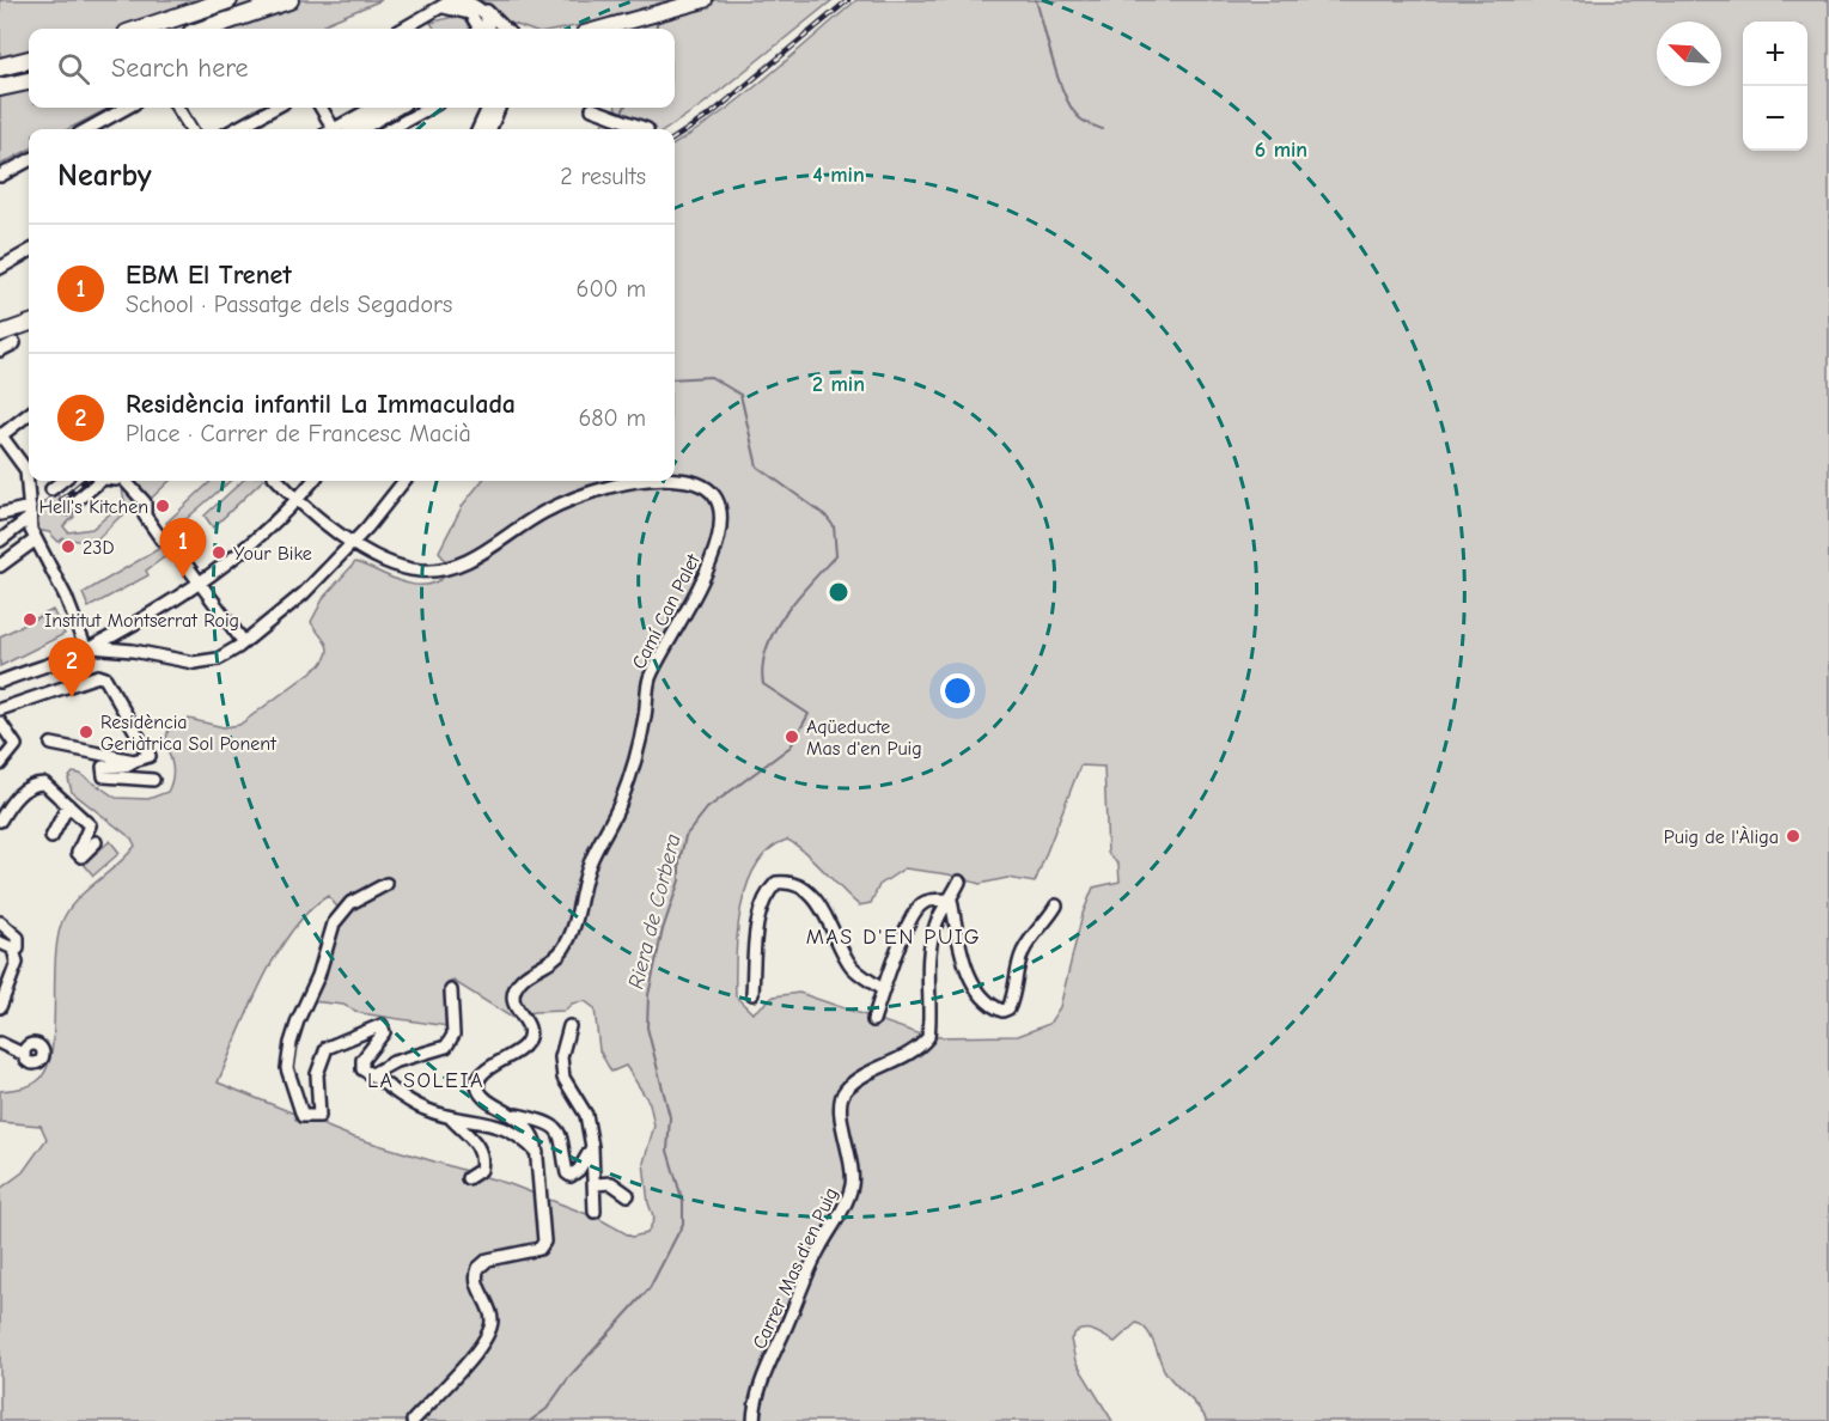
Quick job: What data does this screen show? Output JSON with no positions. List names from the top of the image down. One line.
{"streets":{"street":["Camí Can Palet","Carrer Mas d'en Puig"]},"districts":["MAS D'EN PUIG","LA SOLEIA"],"water":["Riera de Corbera"],"places":["Hell's Kitchen","23D","Your Bike","Institut Montserrat Roig","Residència Geriàtrica Sol Ponent","Aqüeducte Mas d'en Puig","Puig de l'Àliga"],"north":"top left","page":{"map_buttons":["+","−"],"search":"Search here","heading":["Nearby","2 results"],"list":[{"mark":"1","name":"EBM El Trenet","note":"School · Passatge dels Segadors","value":"600 m"},{"mark":"2","name":"Residència infantil La Immaculada","note":"Place · Carrer de Francesc Macià","value":"680 m"}],"pins":["1","2"]},"rings":["6 min","4 min","2 min"]}
